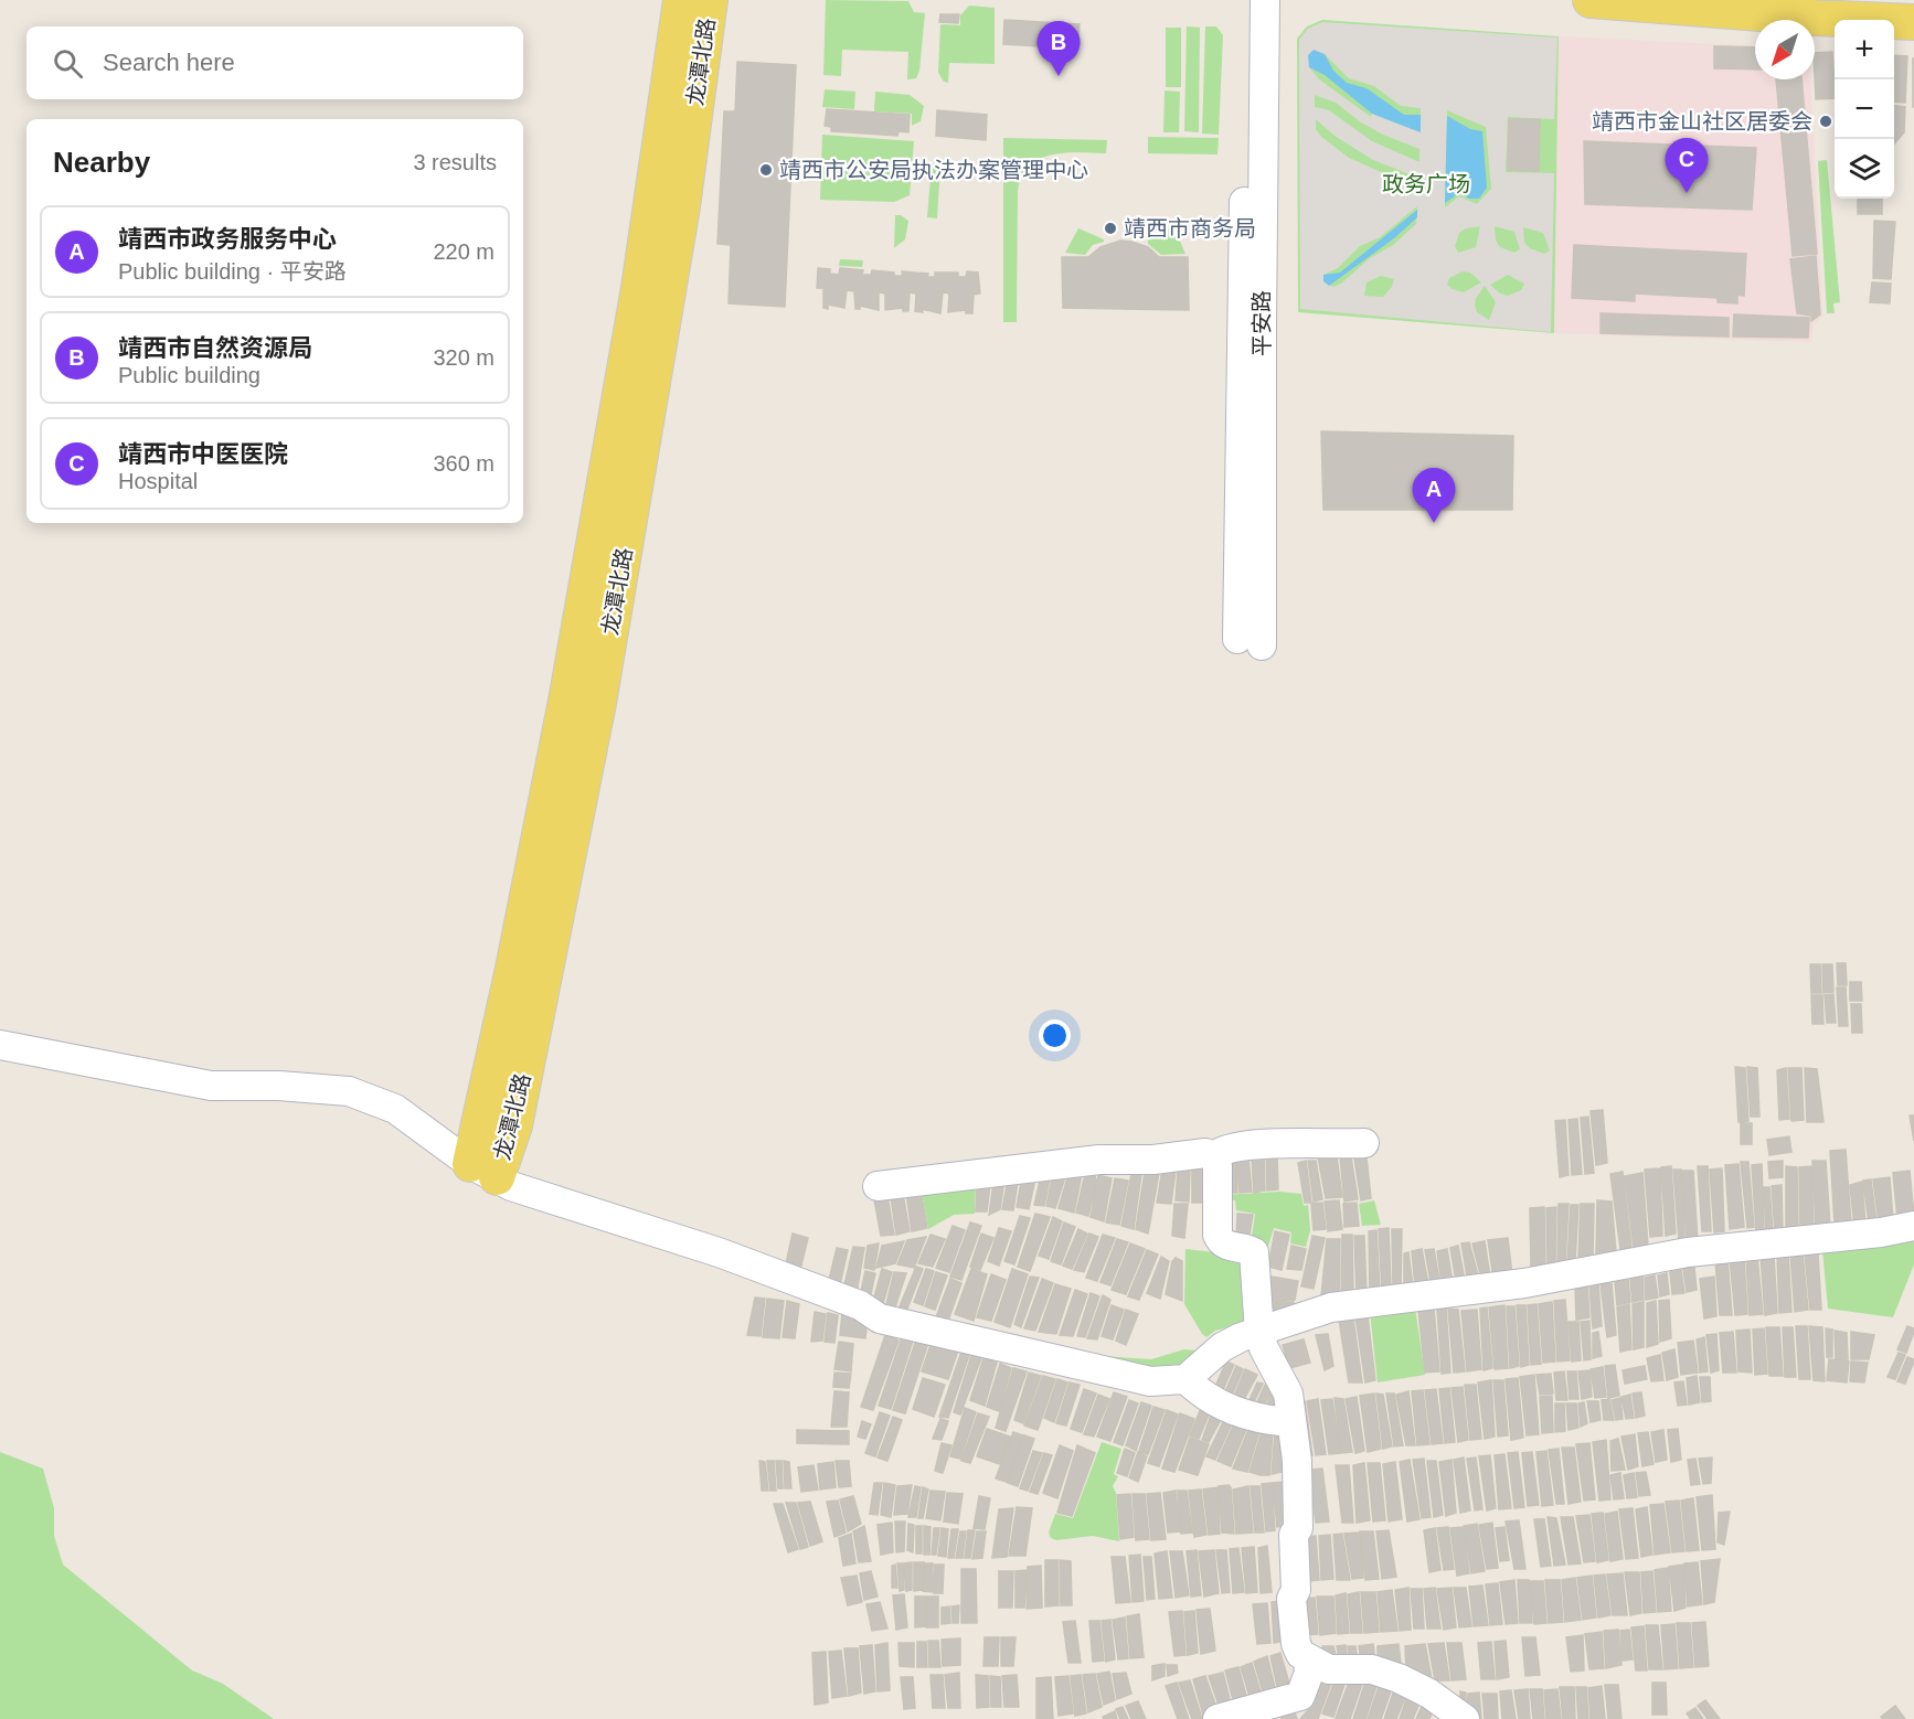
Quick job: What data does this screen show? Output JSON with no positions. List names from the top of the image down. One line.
{"streets":{"main road":["龙潭北路"],"street":["平安路"]},"parks":["政务广场"],"places":["靖西市金山社区居委会","靖西市公安局执法办案管理中心","靖西市商务局"],"north":"bottom left","page":{"map_buttons":["+","−"],"pins":["B","C","A"],"search":"Search here","heading":["Nearby","3 results"],"list":[{"mark":"A","name":"靖西市政务服务中心","note":"Public building · 平安路","value":"220 m"},{"mark":"B","name":"靖西市自然资源局","note":"Public building","value":"320 m"},{"mark":"C","name":"靖西市中医医院","note":"Hospital","value":"360 m"}]}}
